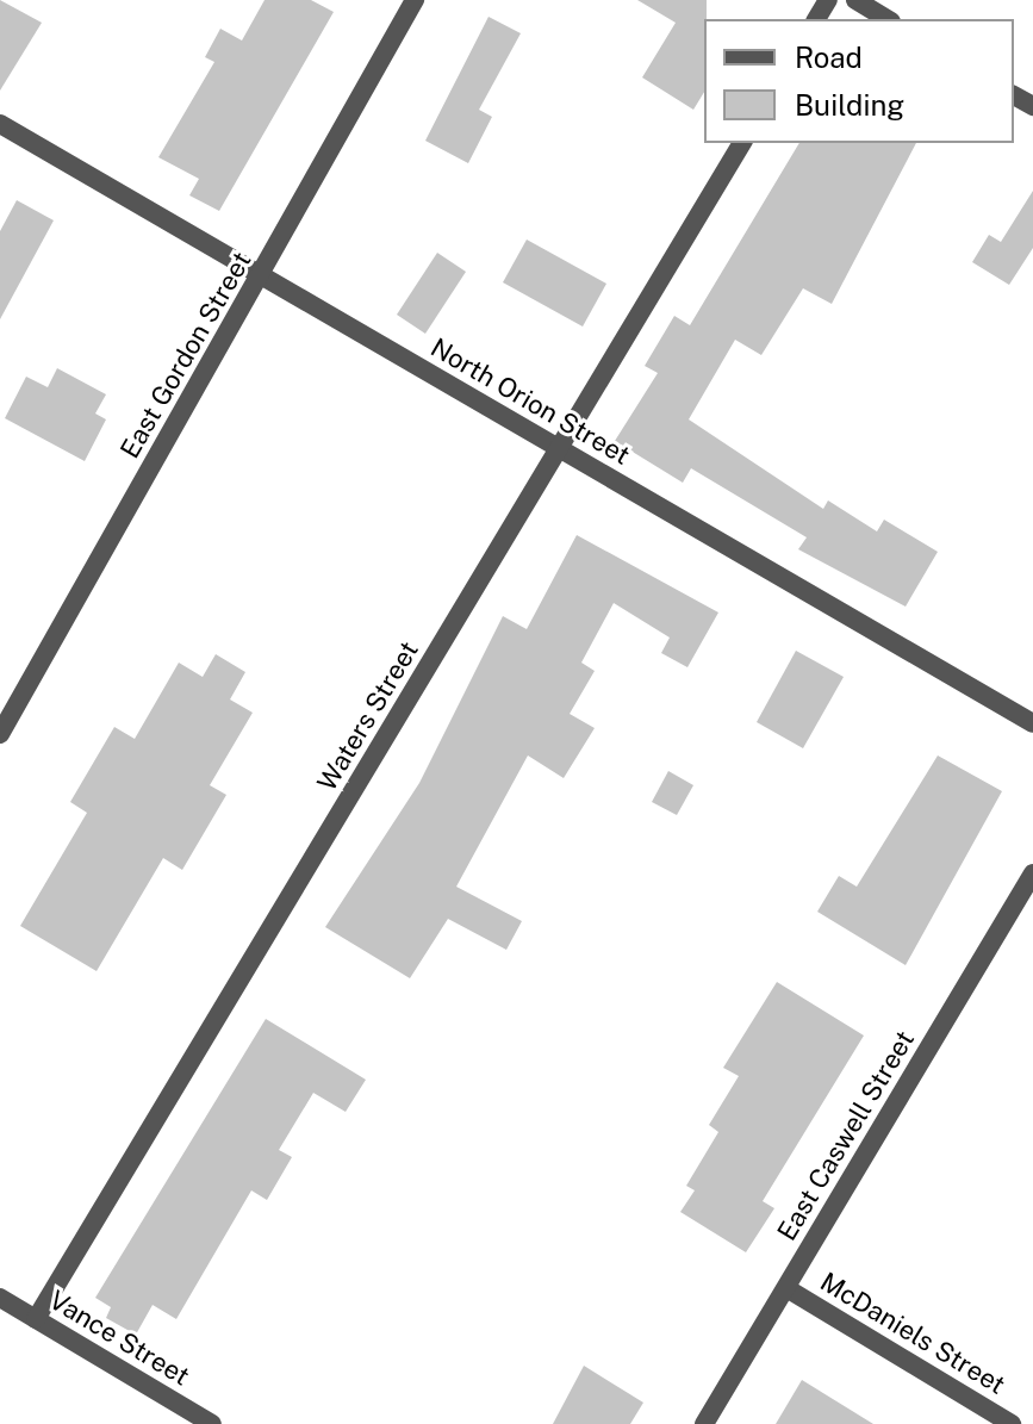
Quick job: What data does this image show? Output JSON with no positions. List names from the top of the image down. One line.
{"streets":{"street":["East Gordon Street","North Orion Street","Waters Street","East Caswell Street","McDaniels Street","Vance Street"]},"crossings":[["East Gordon Street","North Orion Street"],["North Orion Street","Waters Street"],["Waters Street","Vance Street"],["East Caswell Street","McDaniels Street"]],"legend":["Road","Building"]}
